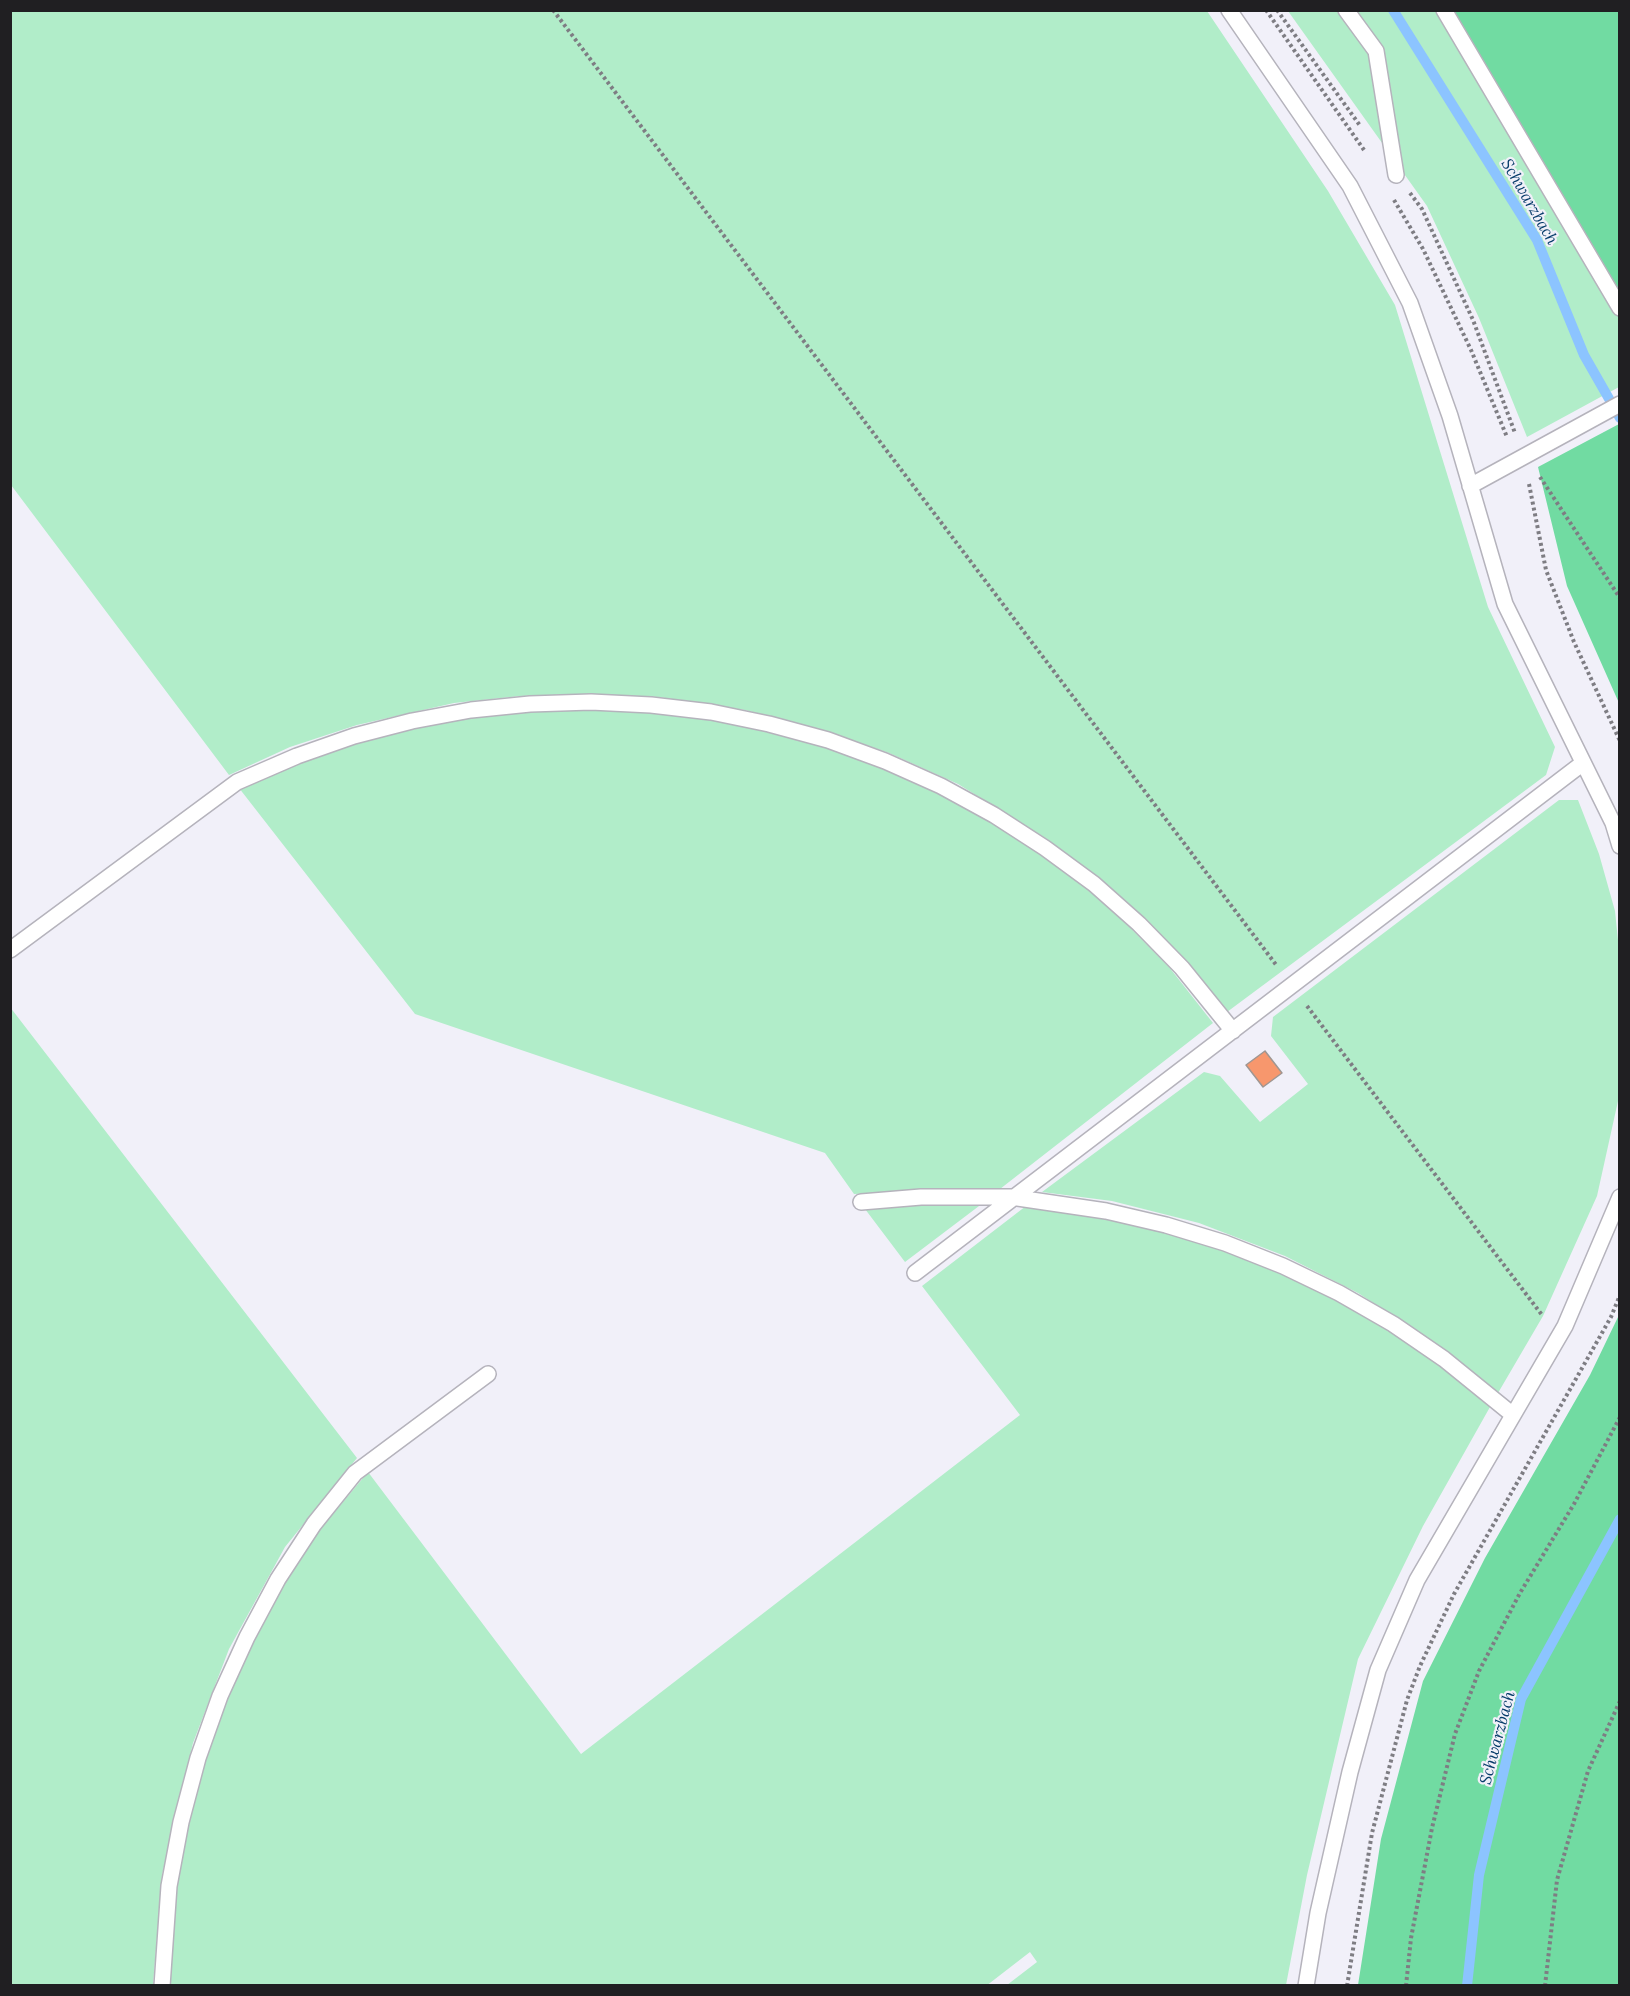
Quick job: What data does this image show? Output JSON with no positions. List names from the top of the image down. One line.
{"water":["Schwarzbach"]}
